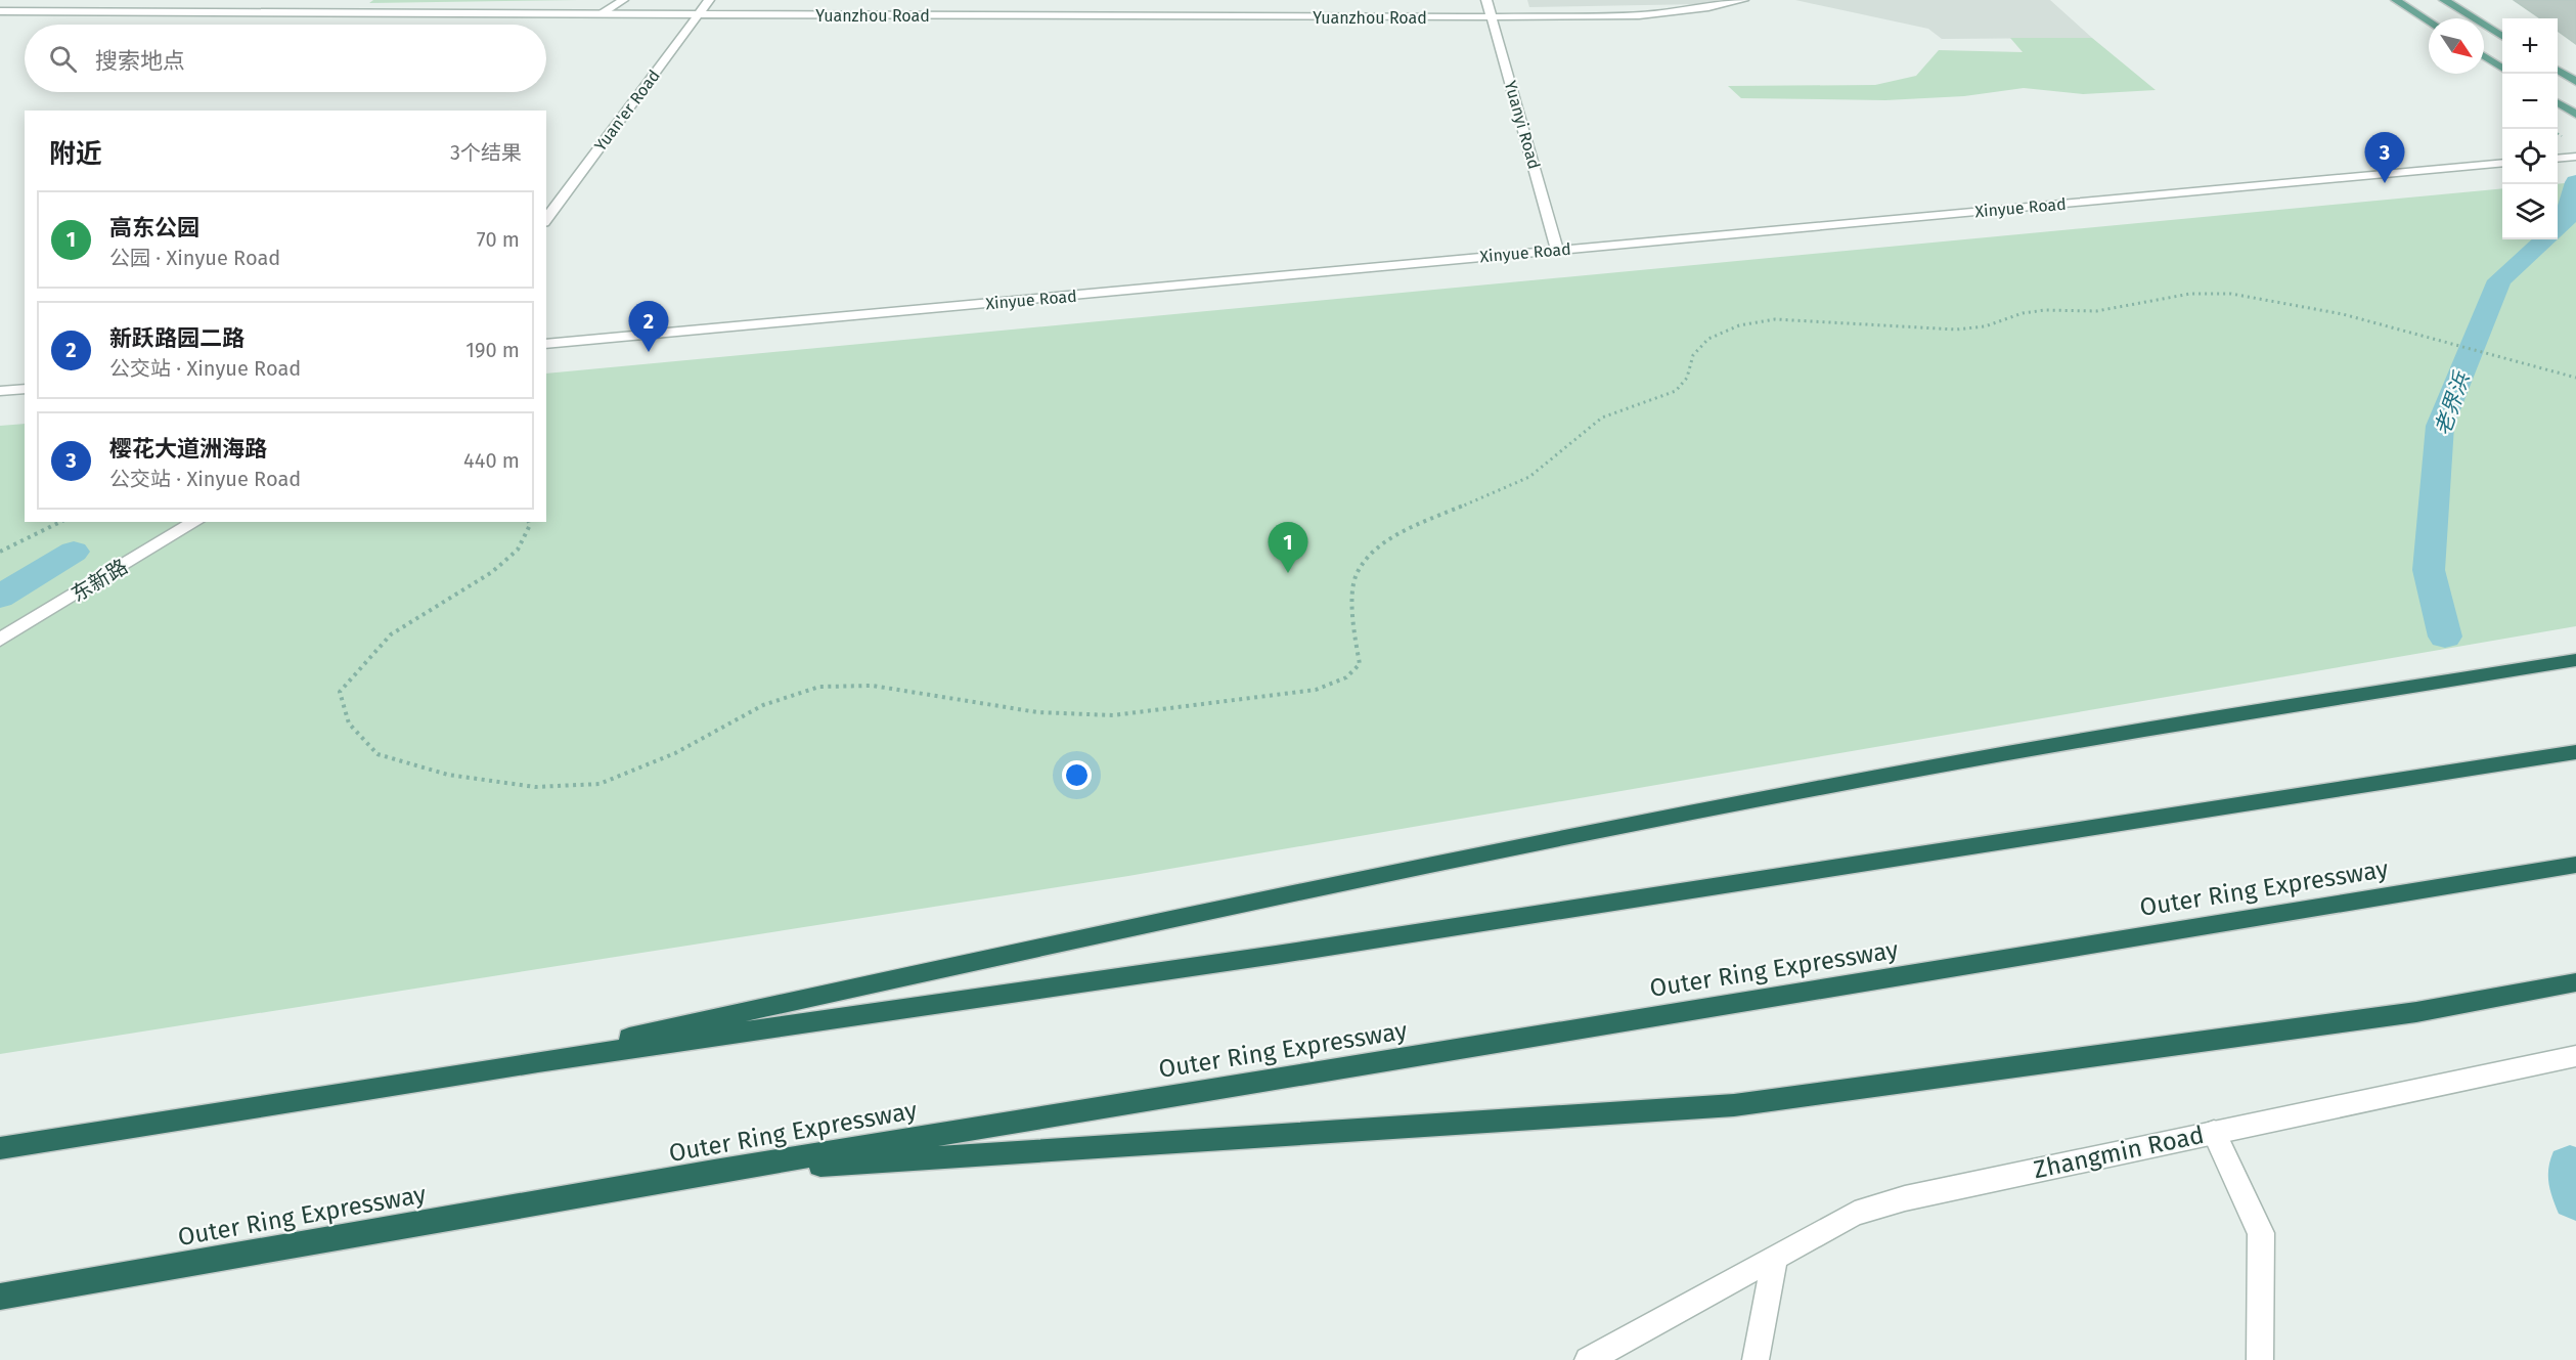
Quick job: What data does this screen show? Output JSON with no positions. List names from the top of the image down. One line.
{"streets":{"highway":["Outer Ring Expressway"],"street":["Yuanzhou Road","Yuan'er Road","Yuanyi Road","Xinyue Road","东新路","Zhangmin Road"]},"crossings":[["Yuanzhou Road","Yuan'er Road"],["Yuanzhou Road","Yuanyi Road"],["Yuanyi Road","Xinyue Road"]],"water":["老界浜"],"north":"bottom right","page":{"map_buttons":["+","−"],"search":"搜索地点","heading":["附近","3个结果"],"pins":["3","2","1"],"list":[{"mark":"1","name":"高东公园","note":"公园 · Xinyue Road","value":"70 m"},{"mark":"2","name":"新跃路园二路","note":"公交站 · Xinyue Road","value":"190 m"},{"mark":"3","name":"樱花大道洲海路","note":"公交站 · Xinyue Road","value":"440 m"}]}}
